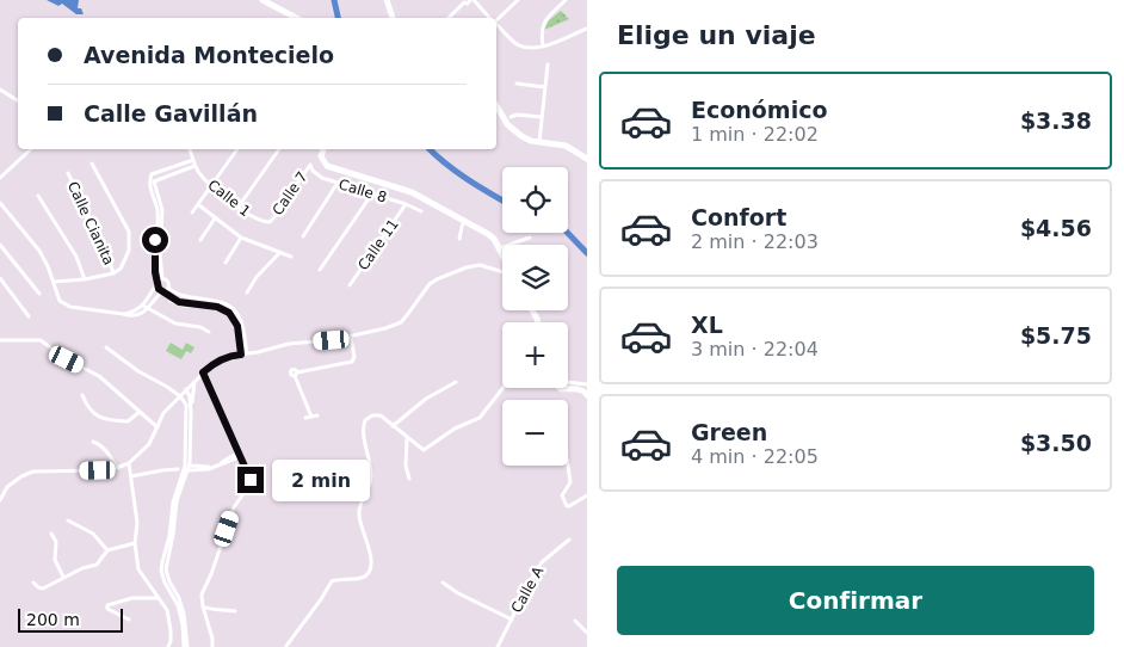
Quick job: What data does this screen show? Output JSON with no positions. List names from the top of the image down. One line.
{"streets":{"street":["Calle 8","Calle 7","Calle 1","Calle Cianita","Calle 11","Calle A"]},"crossings":[["Calle 8","Calle 7"],["Calle 8","Calle 11"],["Calle 7","Calle 1"]],"scale_bar":"200 m","page":{"heading":"Elige un viaje","banner":["Avenida Montecielo","Calle Gavillán"],"list":[{"name":"Económico","note":"1 min · 22:02","value":"$3.38"},{"name":"Confort","note":"2 min · 22:03","value":"$4.56"},{"name":"XL","note":"3 min · 22:04","value":"$5.75"},{"name":"Green","note":"4 min · 22:05","value":"$3.50"}],"map_buttons":["+","−"],"bubble":"2 min","buttons":"Confirmar","scale":"200 m"}}
